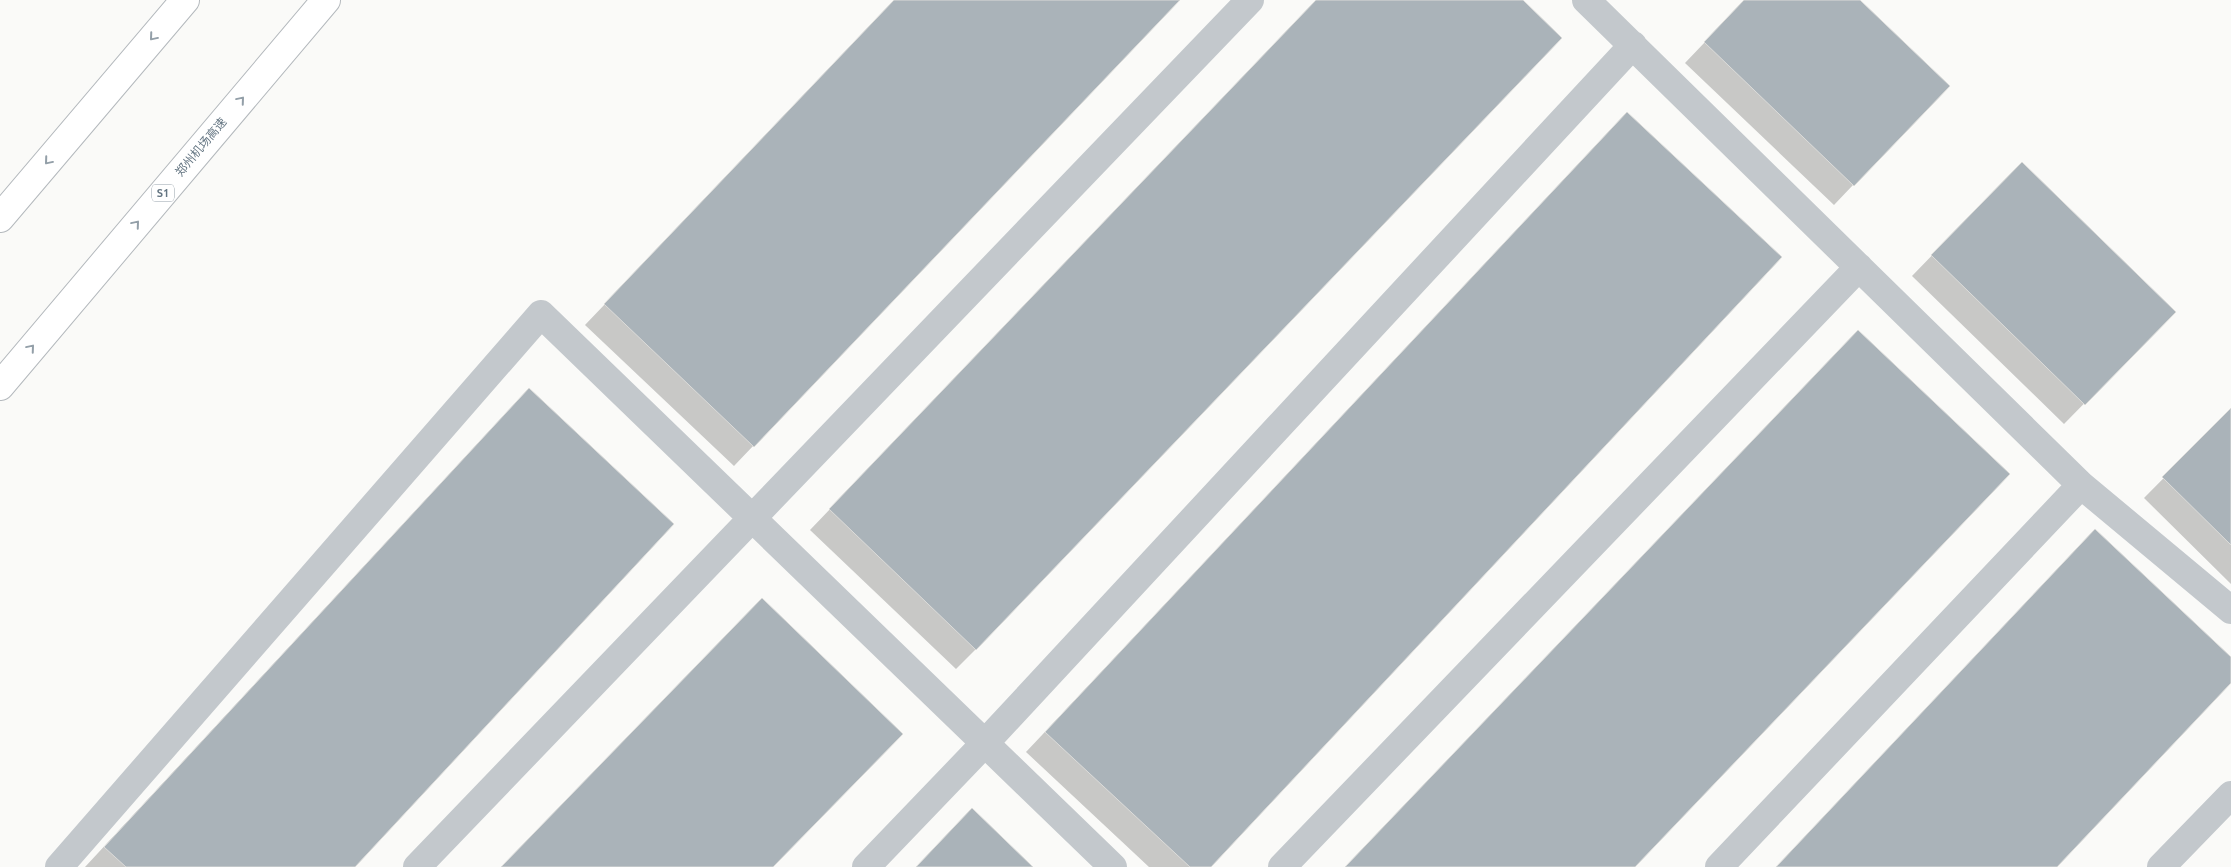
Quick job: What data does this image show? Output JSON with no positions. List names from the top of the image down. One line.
{"streets":{"highway":["郑州机场高速","S1"]}}
